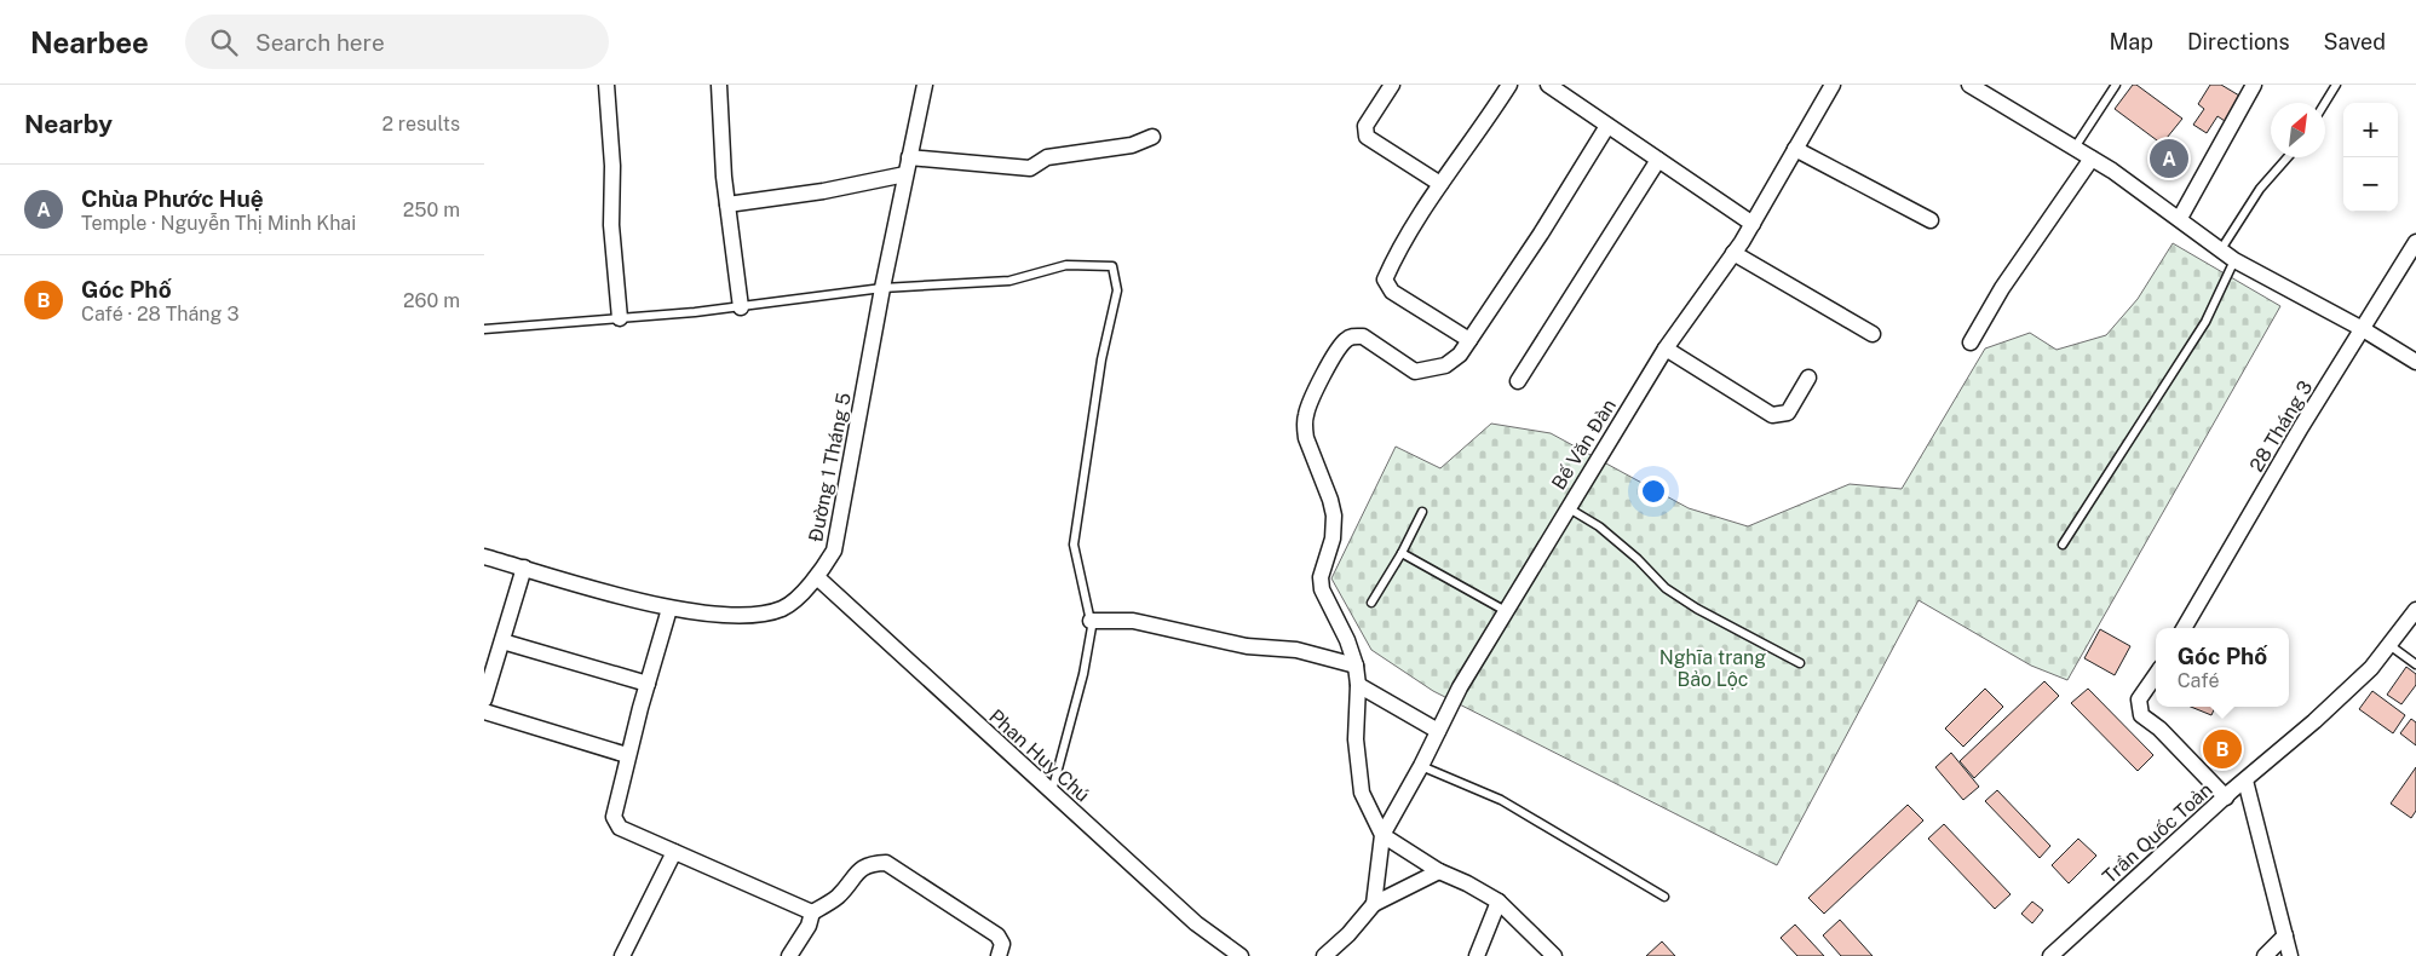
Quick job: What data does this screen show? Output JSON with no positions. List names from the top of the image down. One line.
{"streets":{"street":["28 Tháng 3","Bế Văn Đàn","Đường 1 Tháng 5","Phan Huy Chú","Trần Quốc Toản"]},"crossings":[["Đường 1 Tháng 5","Phan Huy Chú"]],"parks":["Nghĩa trang Bảo Lộc"],"north":"top right","page":{"header":"Nearbee","search":"Search here","nav":["Map","Directions","Saved"],"heading":["Nearby","2 results"],"map_buttons":["+","−"],"pins":["A","B"],"list":[{"mark":"A","name":"Chùa Phước Huệ","note":"Temple · Nguyễn Thị Minh Khai","value":"250 m"},{"mark":"B","name":"Góc Phố","note":"Café · 28 Tháng 3","value":"260 m"}],"popup":["Góc Phố","Café"]}}
